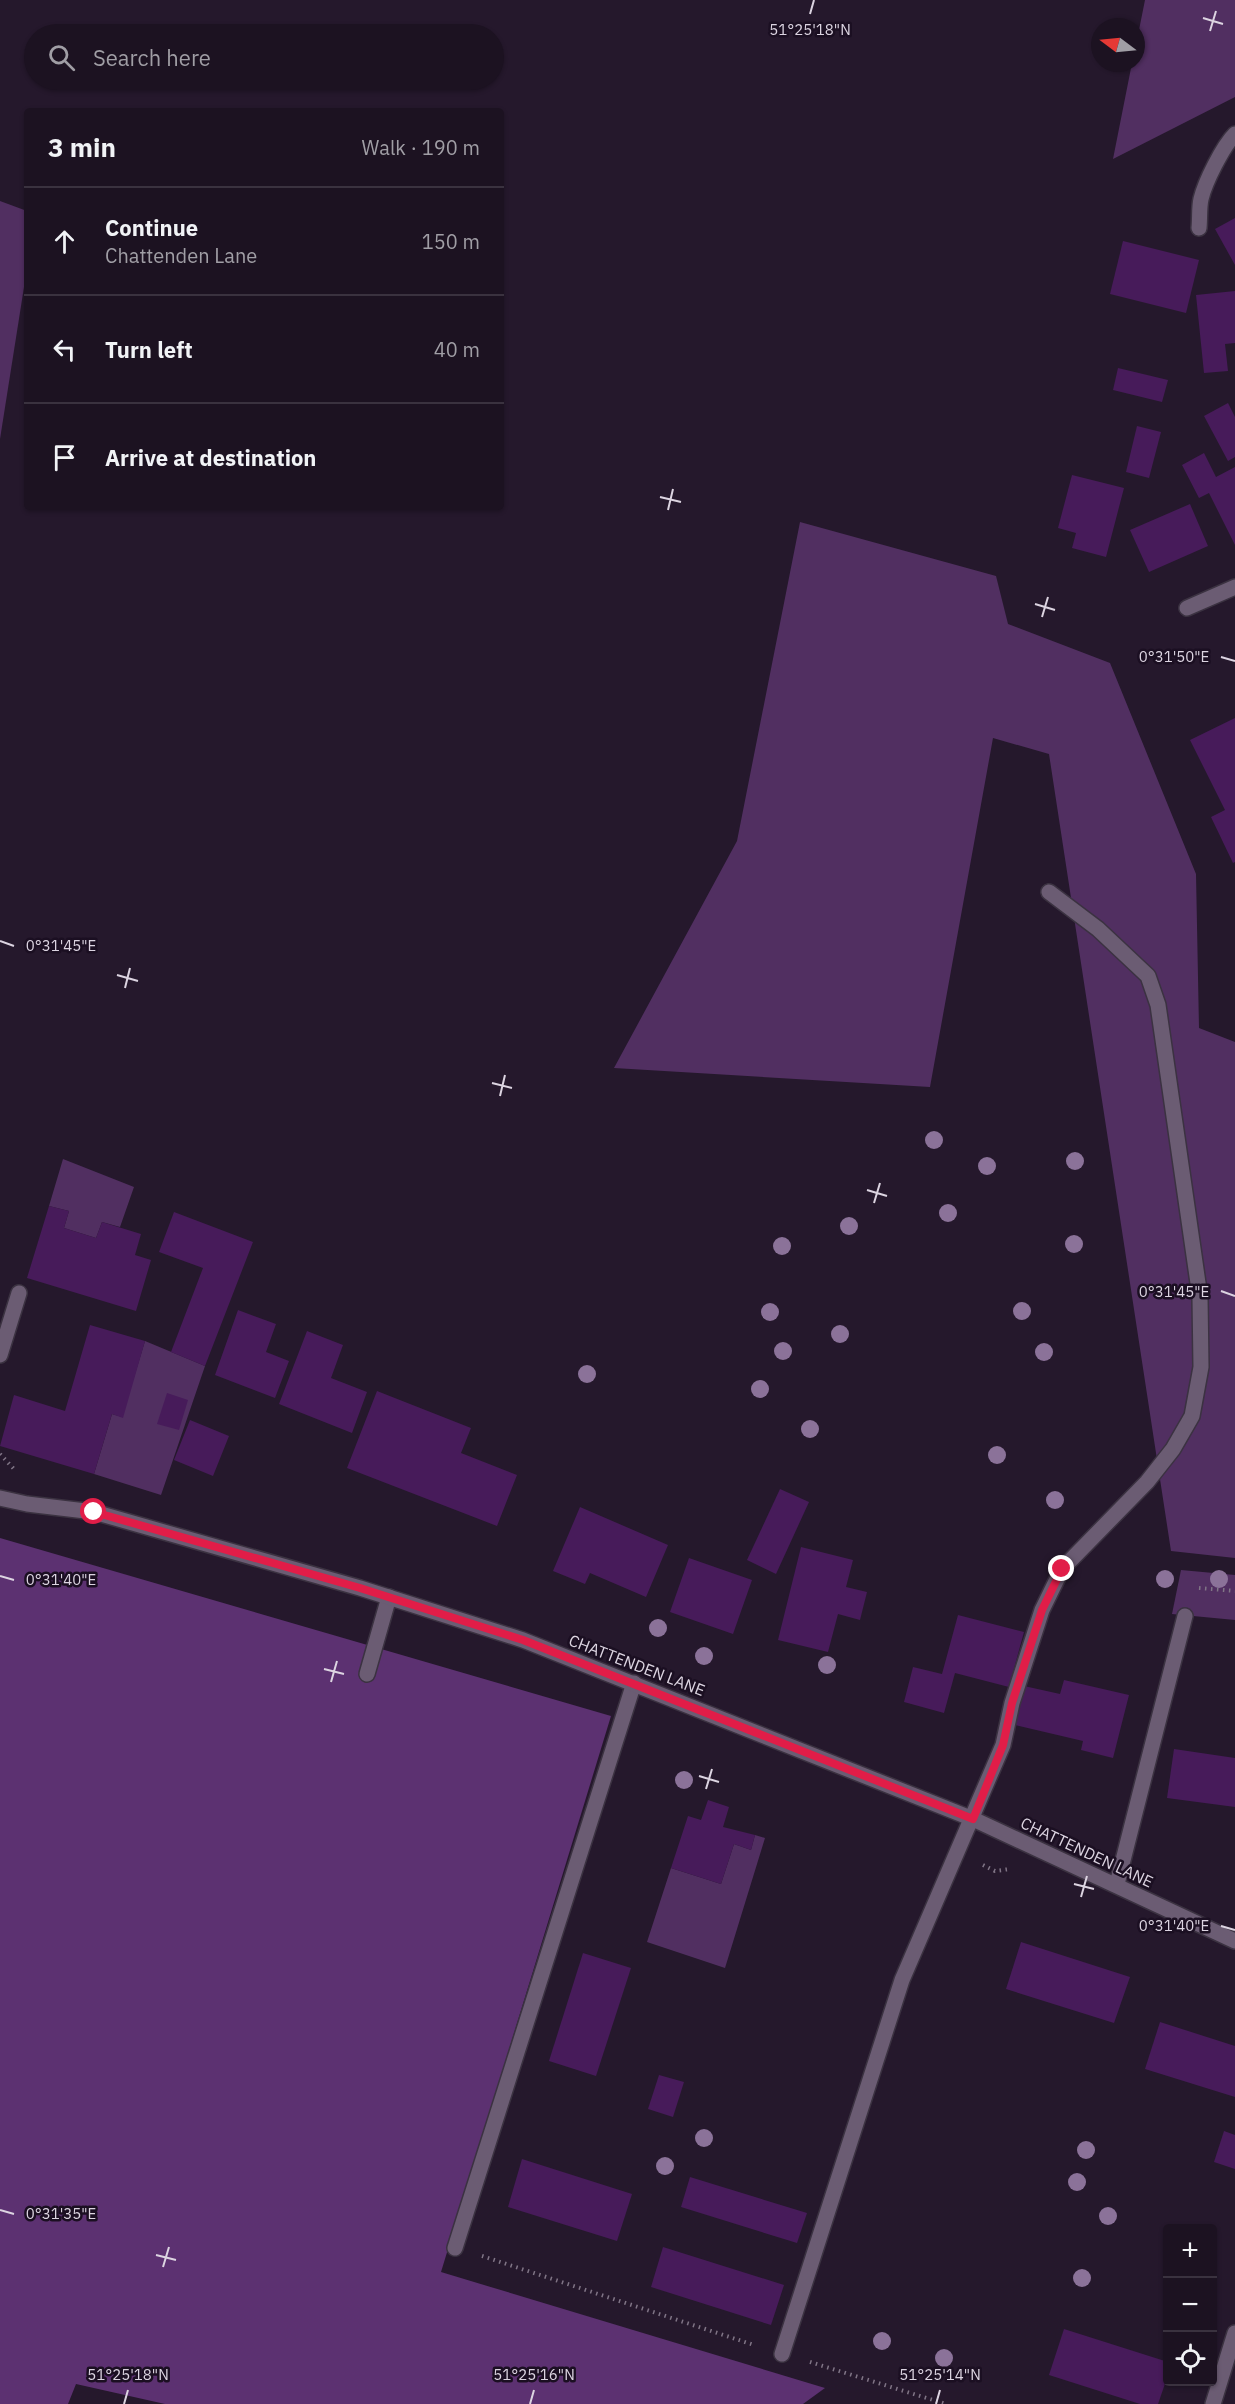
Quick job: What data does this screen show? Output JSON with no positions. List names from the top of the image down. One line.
{"streets":{"street":["CHATTENDEN LANE"]},"north":"left","page":{"search":"Search here","heading":["3 min","Walk · 190 m"],"list":[["Continue","Chattenden Lane","150 m"],["Turn left","40 m"],"Arrive at destination"],"map_buttons":["+","−"]},"coordinates":["51°25'18\"N","0°31'50\"E","0°31'45\"E","0°31'40\"E","0°31'35\"E","51°25'16\"N","51°25'14\"N"]}
